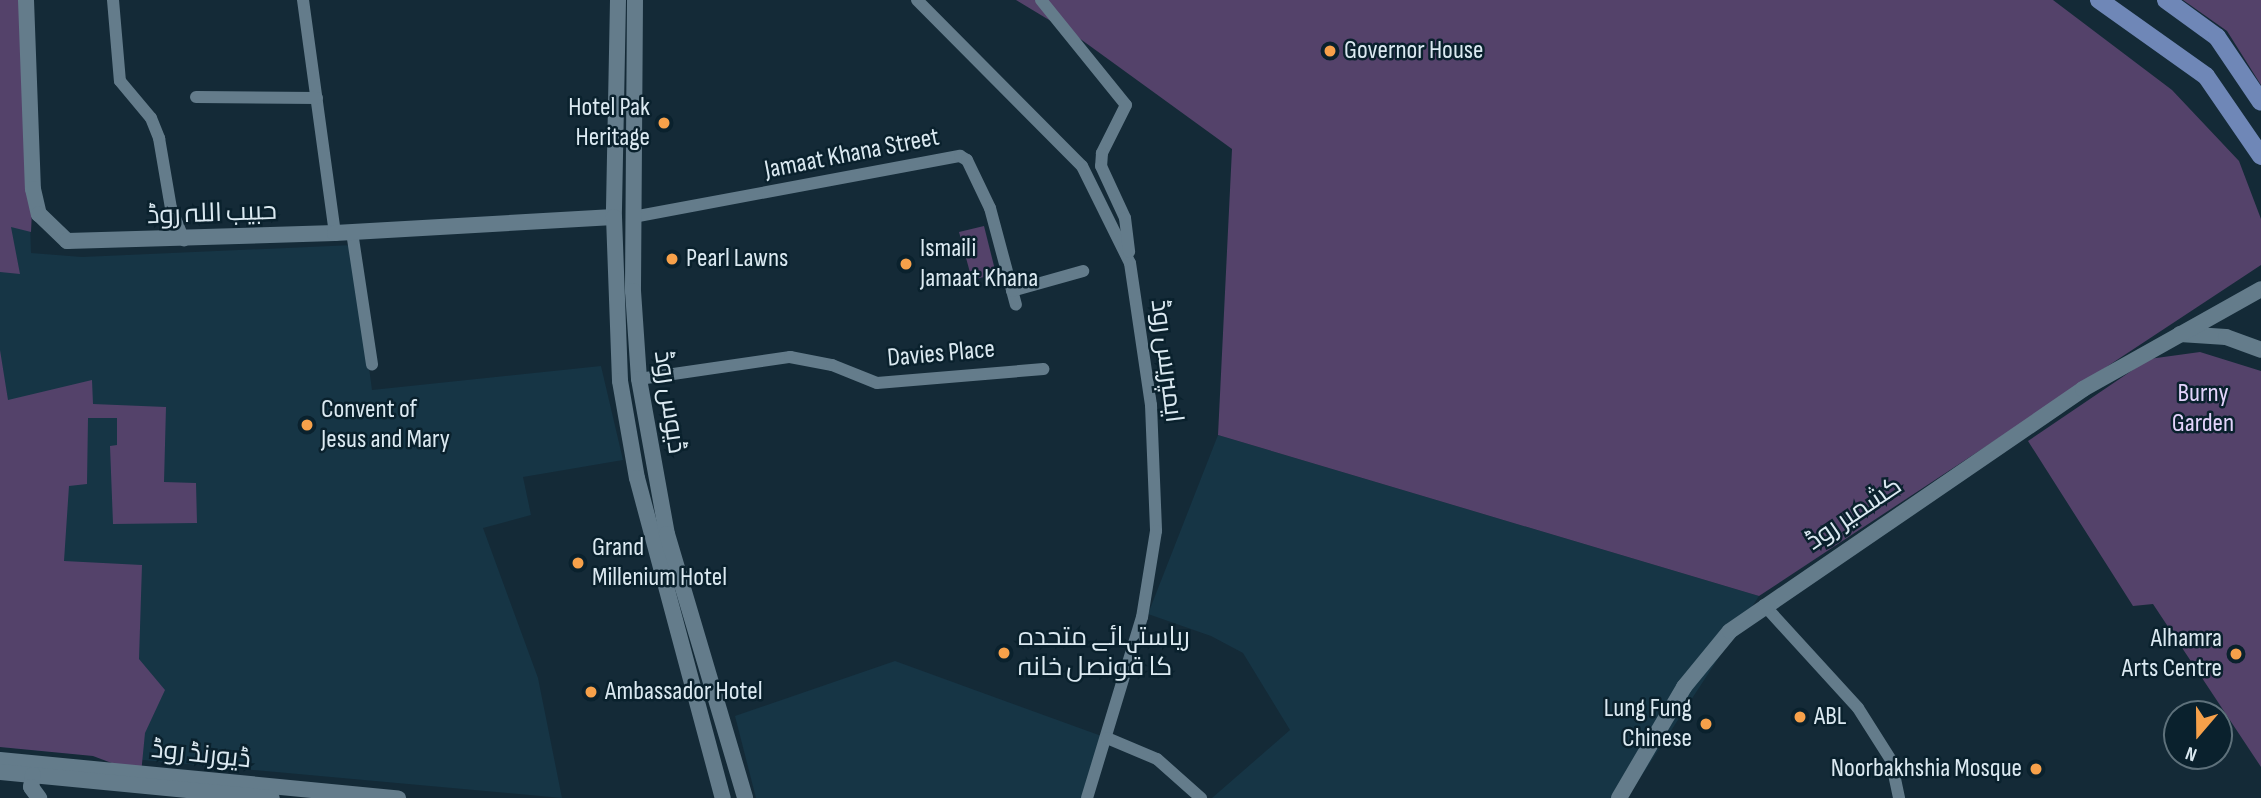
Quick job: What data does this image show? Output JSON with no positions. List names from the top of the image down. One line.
{"streets":{"main road":["حبیب اللہ روڈ","ڈیوس روڈ","کشمیر روڈ","ڈیورنڈ روڈ"],"street":["Jamaat Khana Street","Davies Place","ایمپریس روڈ"]},"crossings":[["Jamaat Khana Street","ڈیوس روڈ"],["حبیب اللہ روڈ","ڈیوس روڈ"],["Davies Place","ڈیوس روڈ"]],"parks":["Burny Garden"],"places":["Governor House","Hotel Pak Heritage","Pearl Lawns","Ismaili Jamaat Khana","Convent of Jesus and Mary","Grand Millenium Hotel","ریاستہائے متحدہ کا قونصل خانہ","Alhamra Arts Centre","Ambassador Hotel","ABL","Lung Fung Chinese","Noorbakhshia Mosque"],"north":"bottom"}
